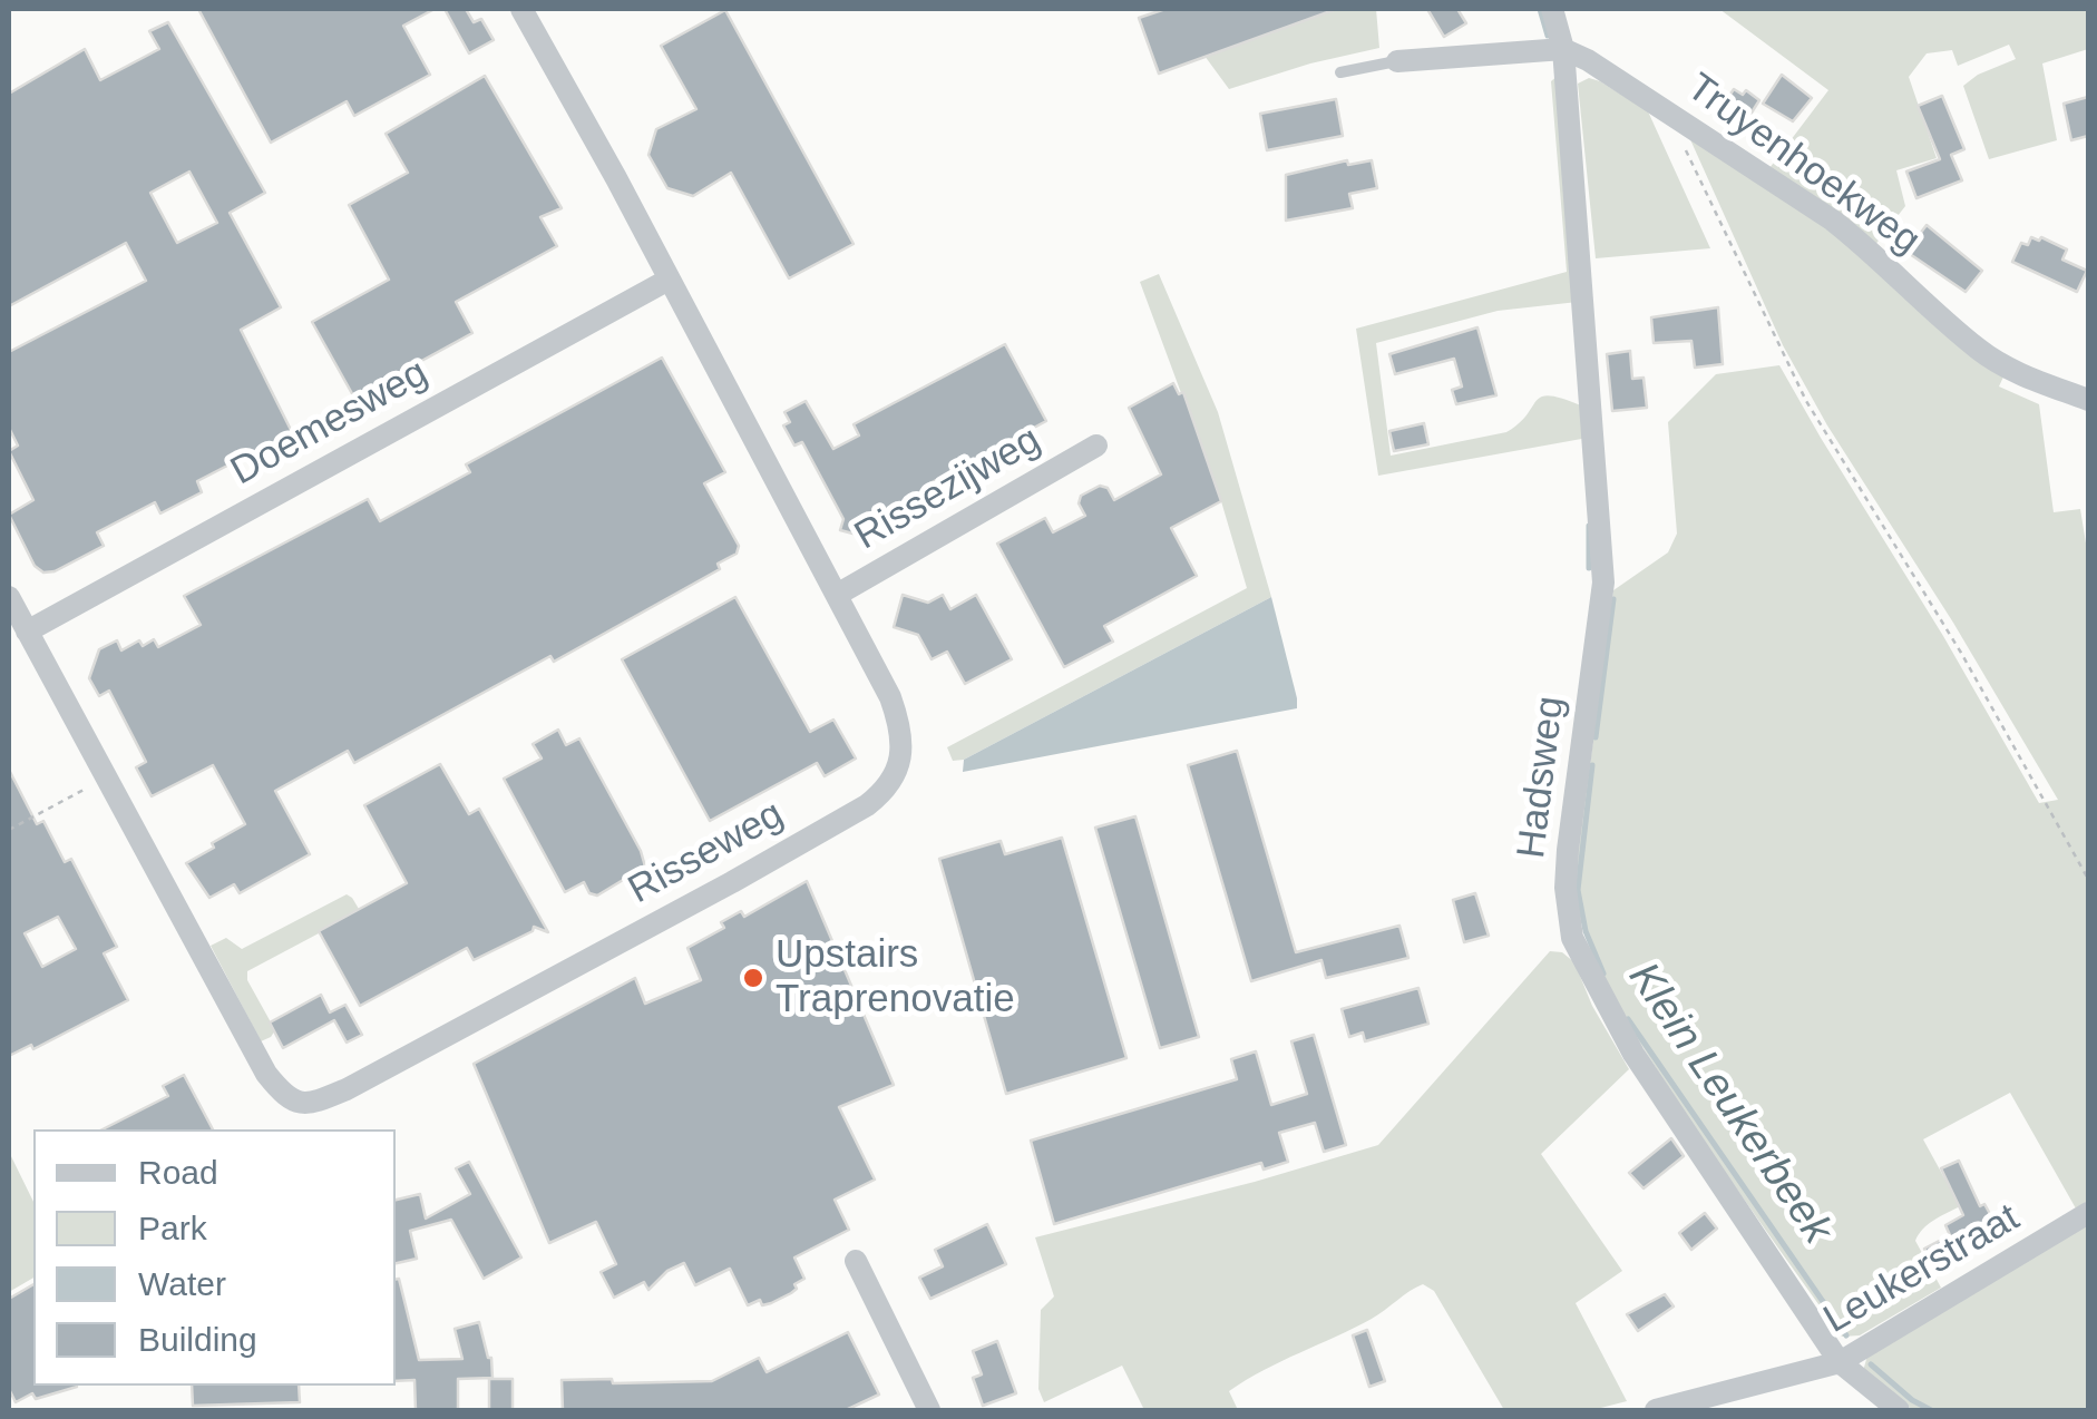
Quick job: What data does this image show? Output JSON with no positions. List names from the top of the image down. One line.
{"streets":{"street":["Truyenhoekweg","Doemesweg","Rissezijweg","Hadsweg","Risseweg","Leukerstraat"]},"crossings":[["Truyenhoekweg","Hadsweg"],["Doemesweg","Risseweg"],["Rissezijweg","Risseweg"],["Hadsweg","Leukerstraat"]],"water":["Klein Leukerbeek"],"places":["Upstairs Traprenovatie"],"legend":["Road","Park","Water","Building"]}
